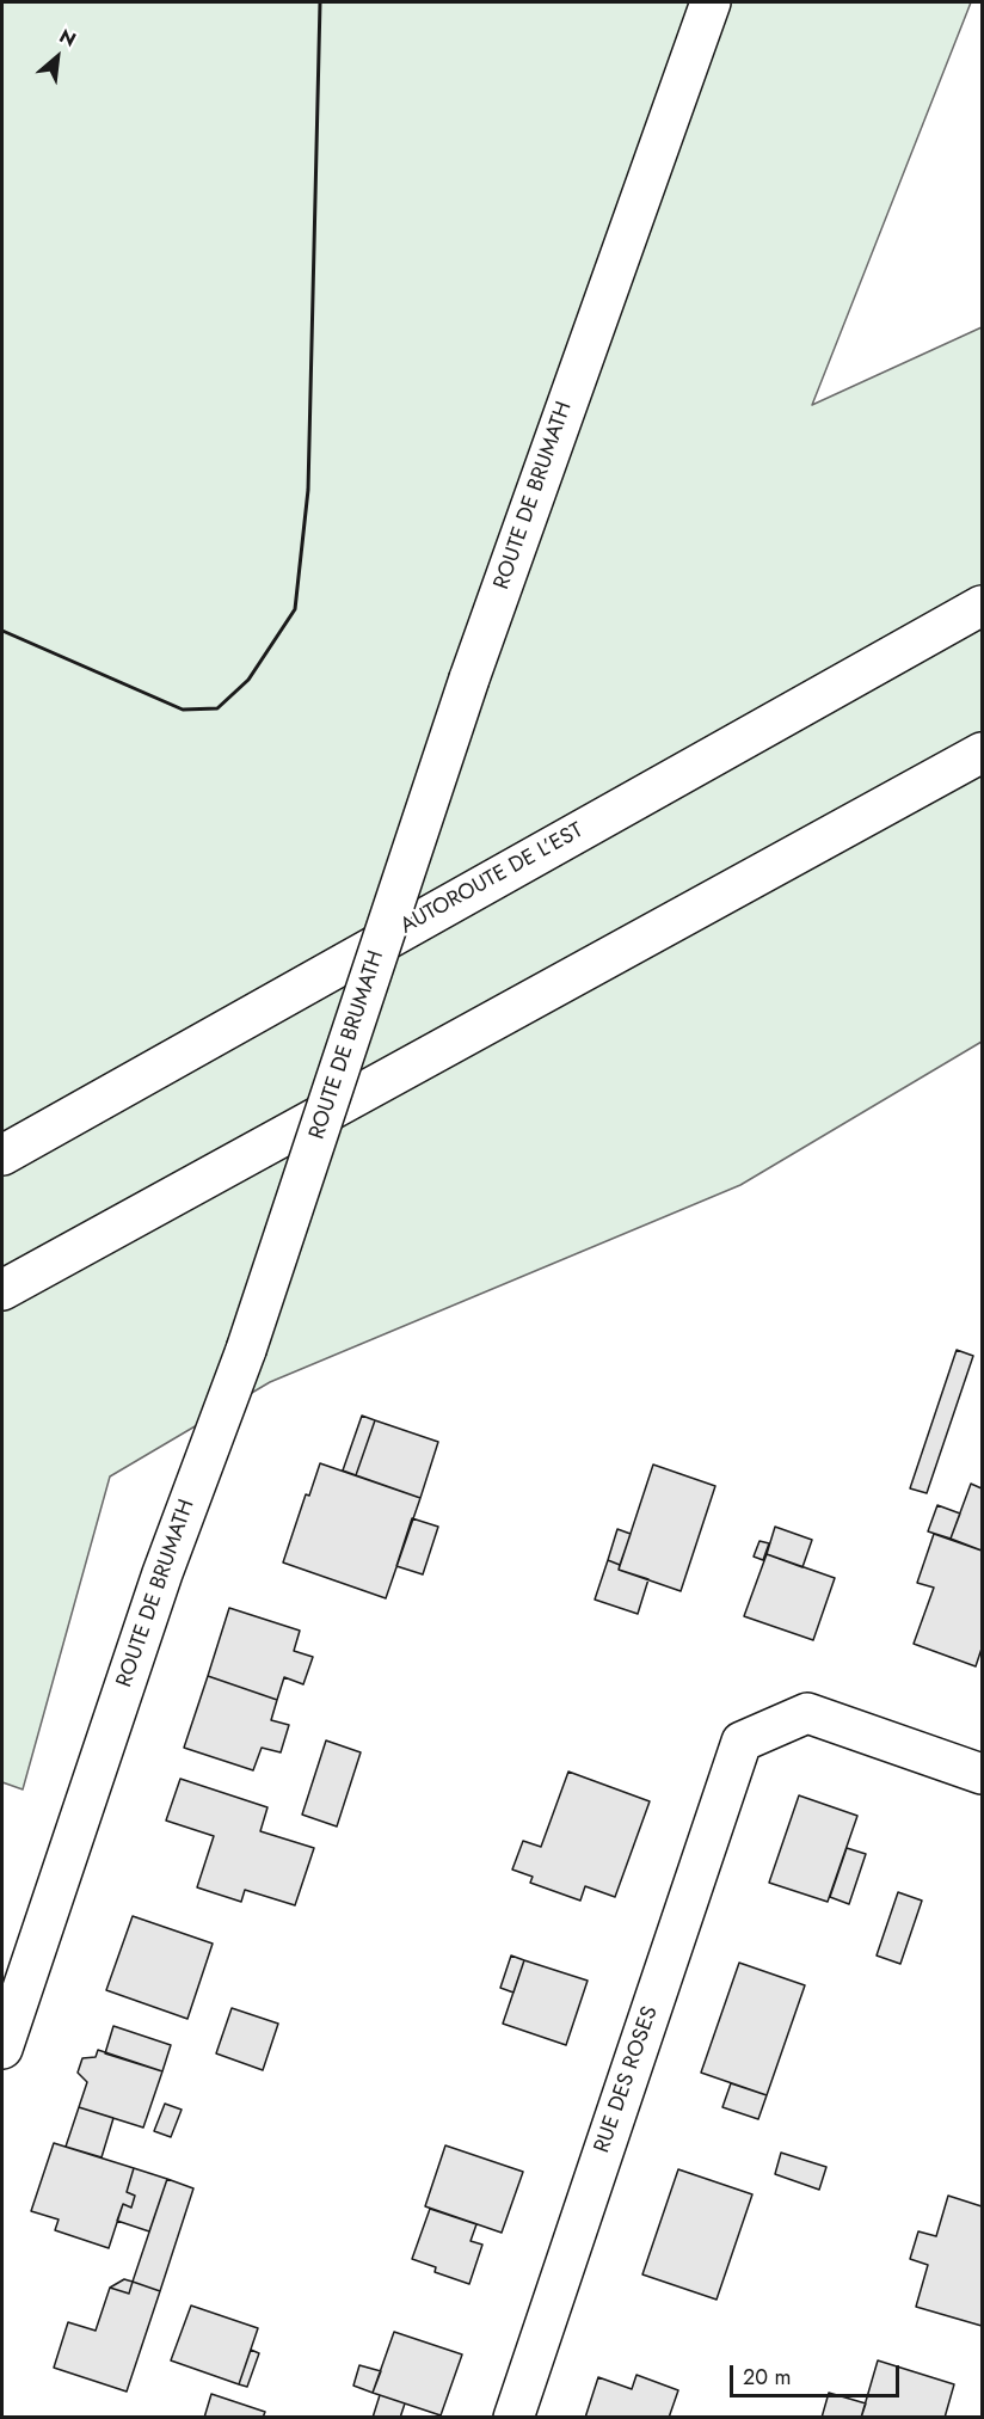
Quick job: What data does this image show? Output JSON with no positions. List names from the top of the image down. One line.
{"streets":{"main road":["ROUTE DE BRUMATH","AUTOROUTE DE L’EST","RUE DES ROSES"]},"scale_bar":"20 m","north":"top right"}
